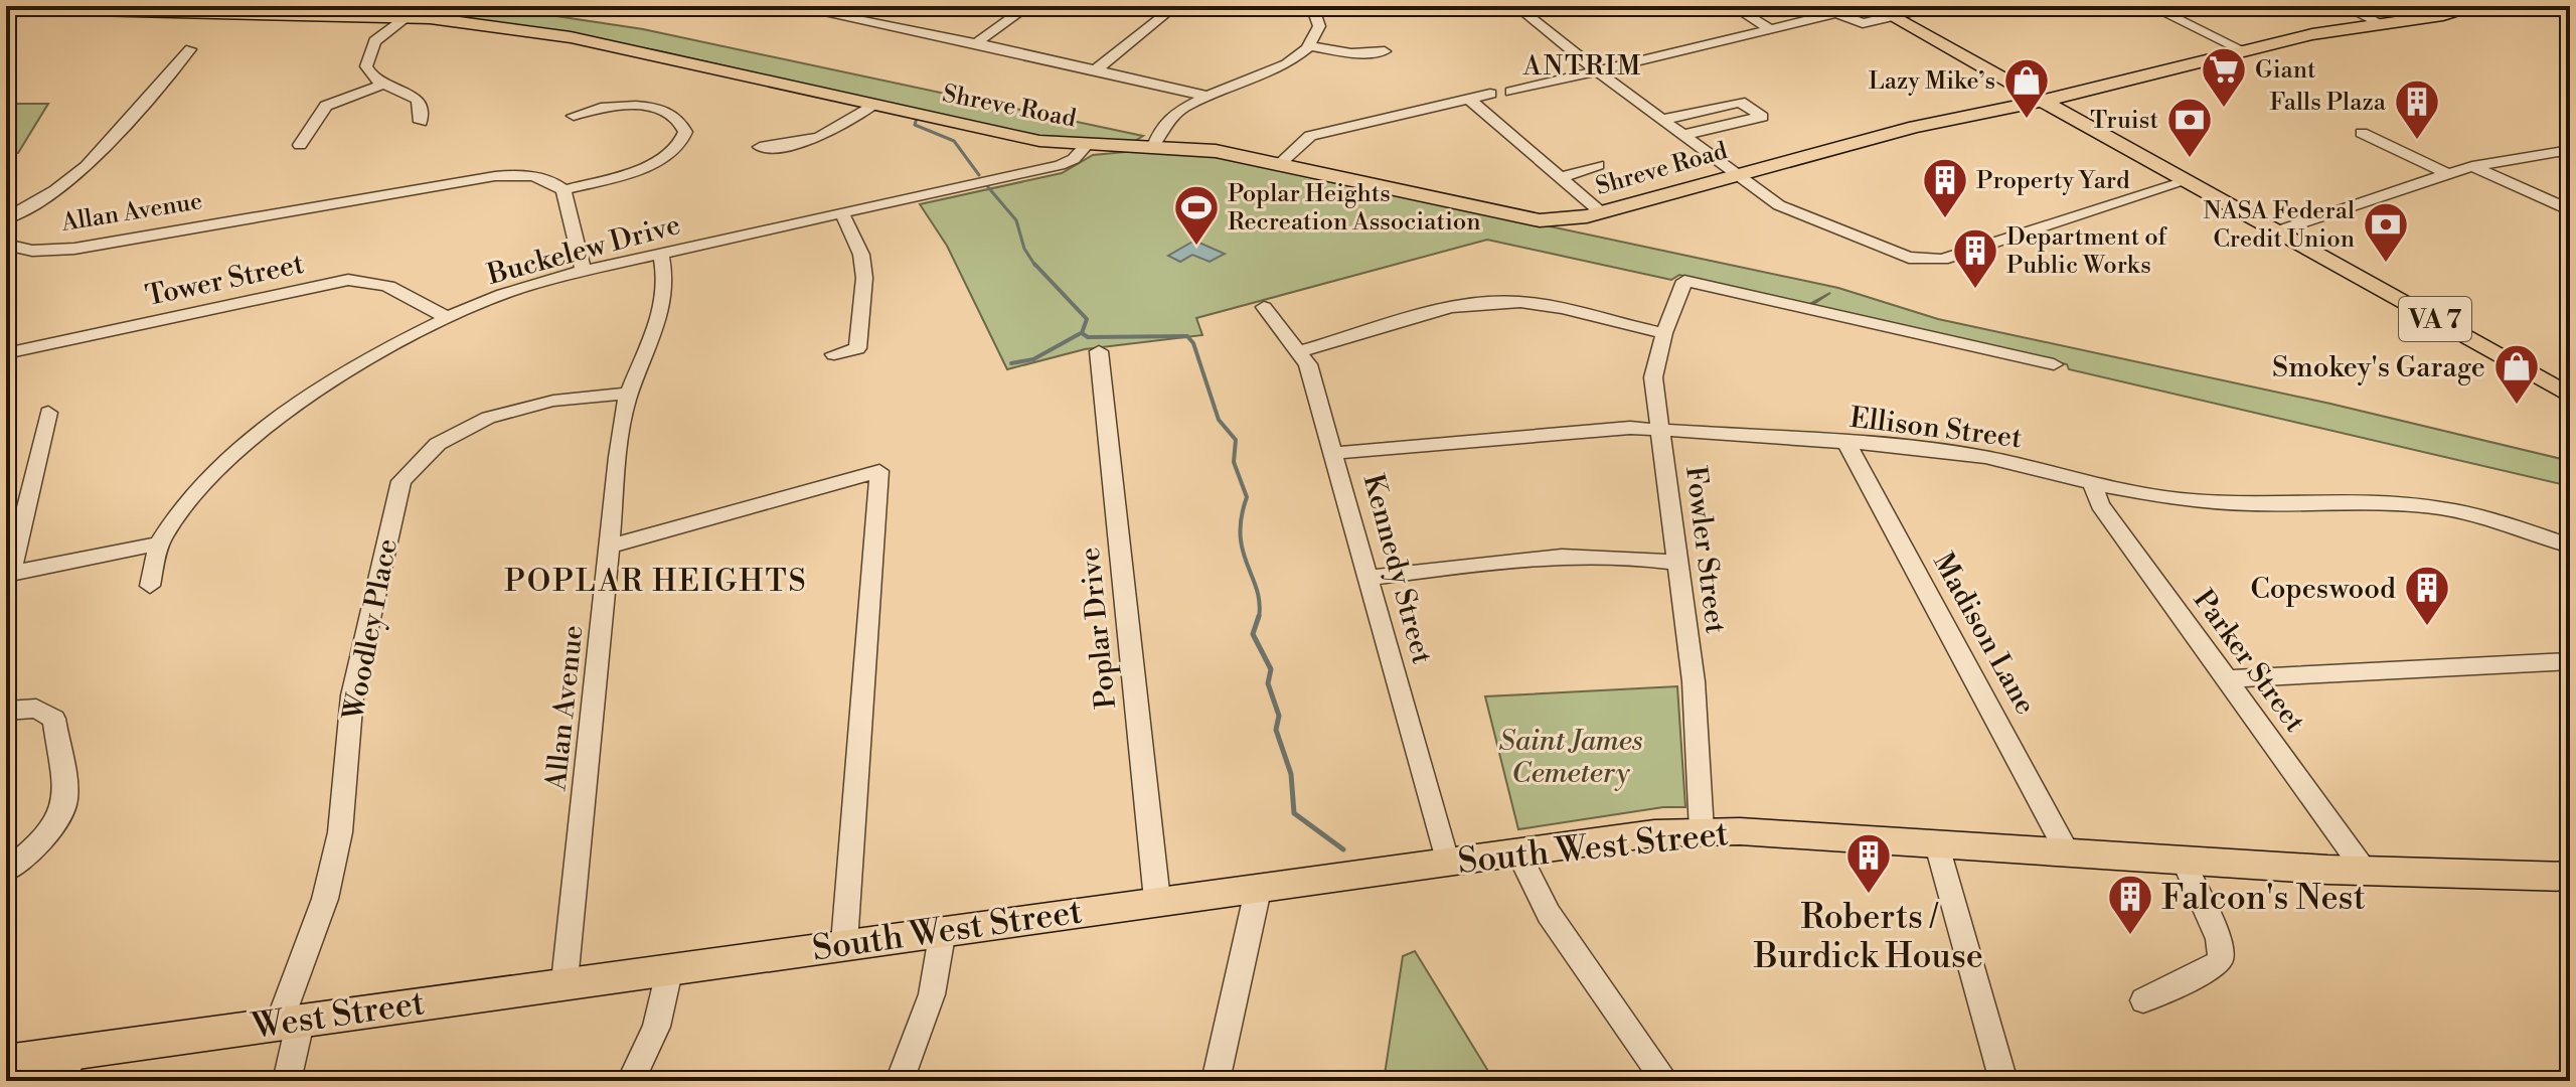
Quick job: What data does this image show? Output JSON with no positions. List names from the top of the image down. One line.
{"streets":{"main road":["Shreve Road","VA 7","South West Street","West Street"],"street":["Allan Avenue","Buckelew Drive","Tower Street","Ellison Street","Fowler Street","Kennedy Street","Poplar Drive","Woodley Place","Madison Lane","Parker Street"]},"crossings":[["Shreve Road","Buckelew Drive"],["Shreve Road","VA 7"],["Allan Avenue","Buckelew Drive"],["Allan Avenue","Woodley Place"],["Allan Avenue","West Street"],["Buckelew Drive","Tower Street"],["Ellison Street","Fowler Street"],["Ellison Street","Kennedy Street"],["Ellison Street","Madison Lane"],["Ellison Street","Parker Street"],["Fowler Street","South West Street"],["Kennedy Street","South West Street"],["Poplar Drive","South West Street"],["Woodley Place","West Street"],["Madison Lane","South West Street"],["Parker Street","South West Street"],["South West Street","West Street"]],"districts":["ANTRIM","POPLAR HEIGHTS"],"parks":["Saint James Cemetery"],"places":{"supermarket":["Giant"],"shop":["Lazy Mike’s","Smokey's Garage"],"building":["Falls Plaza","Property Yard","Department of Public Works","Copeswood","Roberts / Burdick House","Falcon's Nest"],"bank":["Truist","NASA Federal Credit Union"],"sports":["Poplar Heights Recreation Association"]}}
